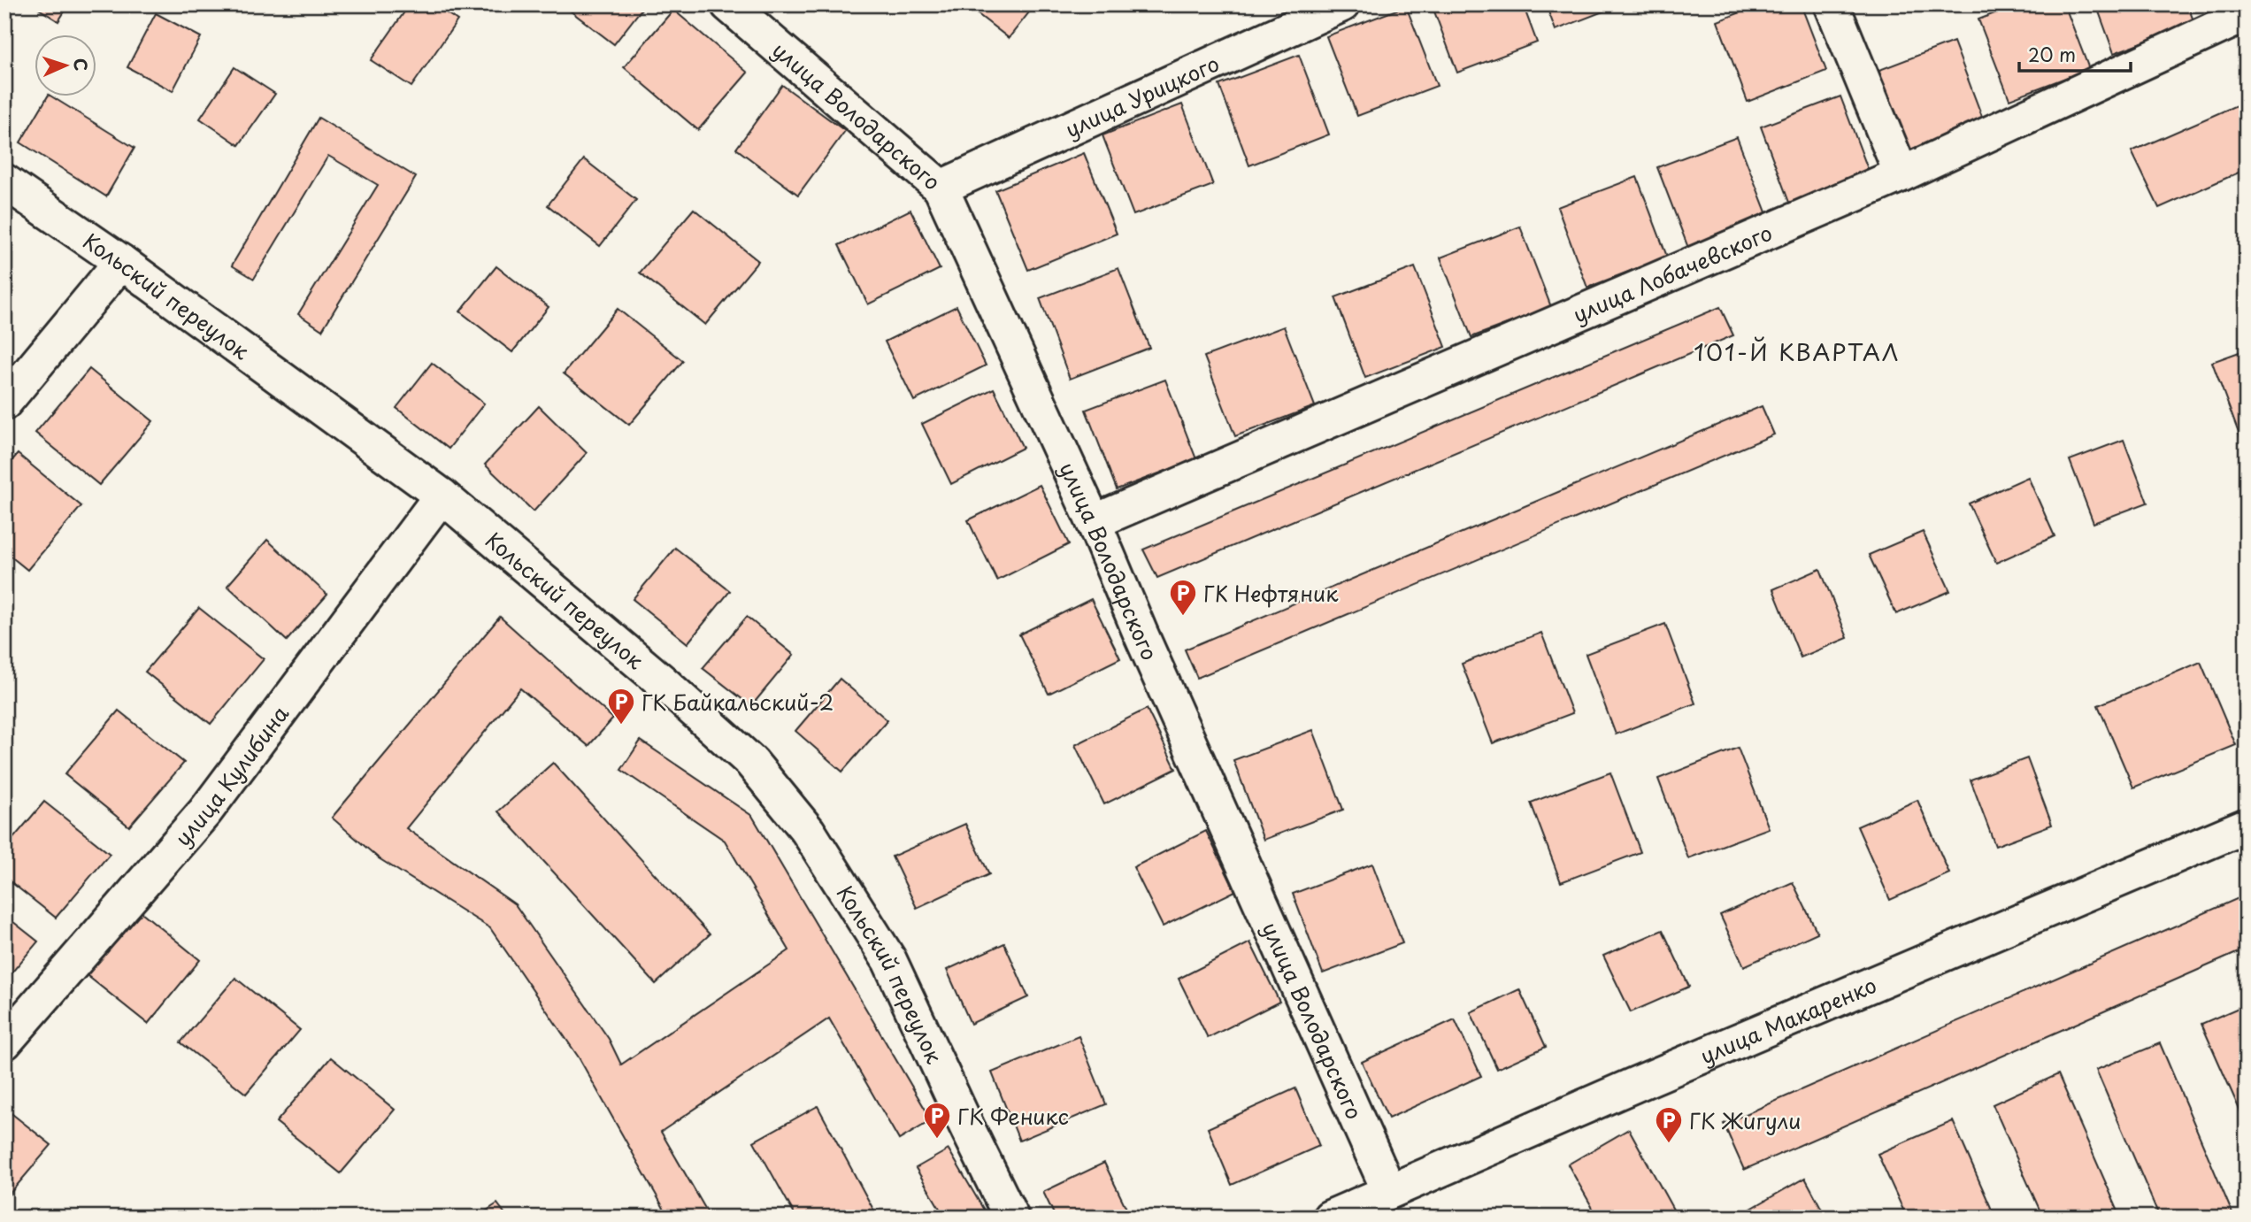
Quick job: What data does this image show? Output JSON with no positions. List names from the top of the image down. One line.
{"streets":{"street":["улица Урицкого","улица Володарского","улица Лобачевского","Кольский переулок","улица Кулибина","улица Макаренко"]},"crossings":[["улица Урицкого","улица Володарского"],["улица Володарского","улица Лобачевского"],["улица Володарского","улица Макаренко"],["Кольский переулок","улица Кулибина"]],"districts":["101-Й КВАРТАЛ"],"places":{"parking":["ГК Нефтяник","ГК Байкальский-2","ГК Феникс","ГК Жигули"]},"scale_bar":"20 m","north":"right"}
